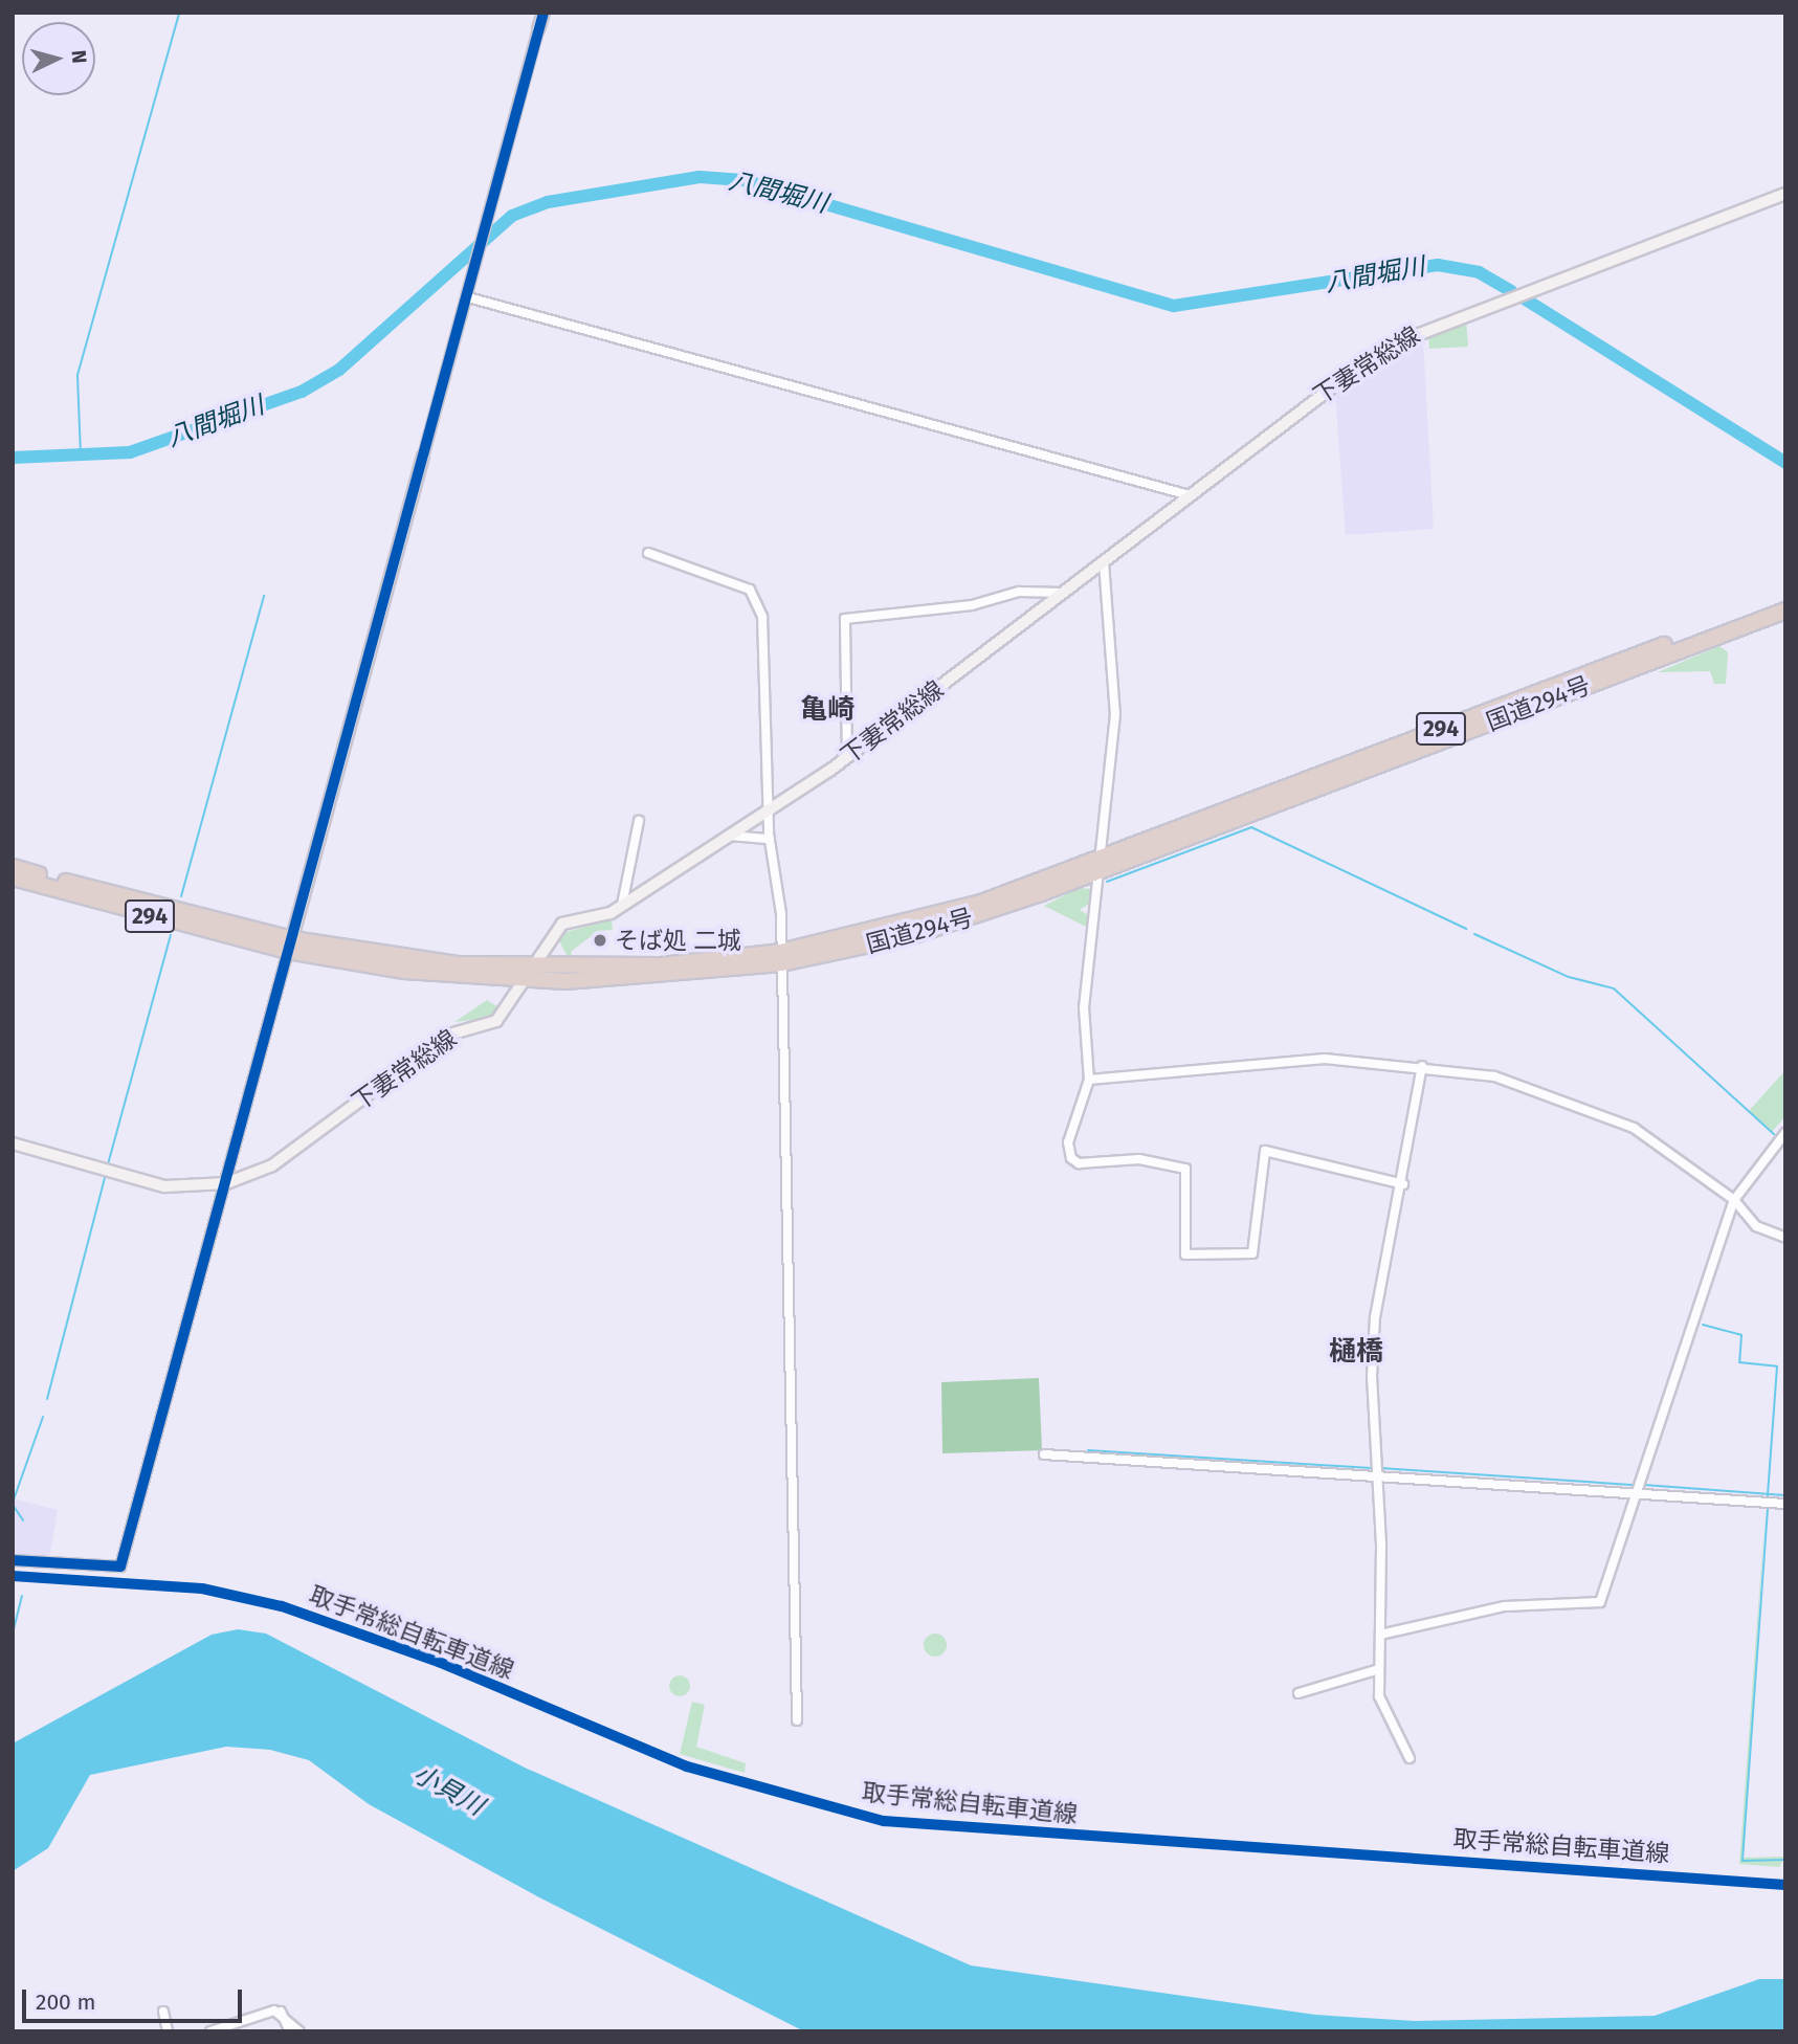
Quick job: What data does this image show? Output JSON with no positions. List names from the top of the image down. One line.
{"streets":{"highway":["国道294号","294"],"main road":["下妻常総線"],"cycle path":["取手常総自転車道線"]},"crossings":[["下妻常総線","国道294号"]],"districts":["亀崎","樋橋"],"water":["八間堀川","小貝川"],"places":["そば処 二城"],"scale_bar":"200 m","north":"right"}
